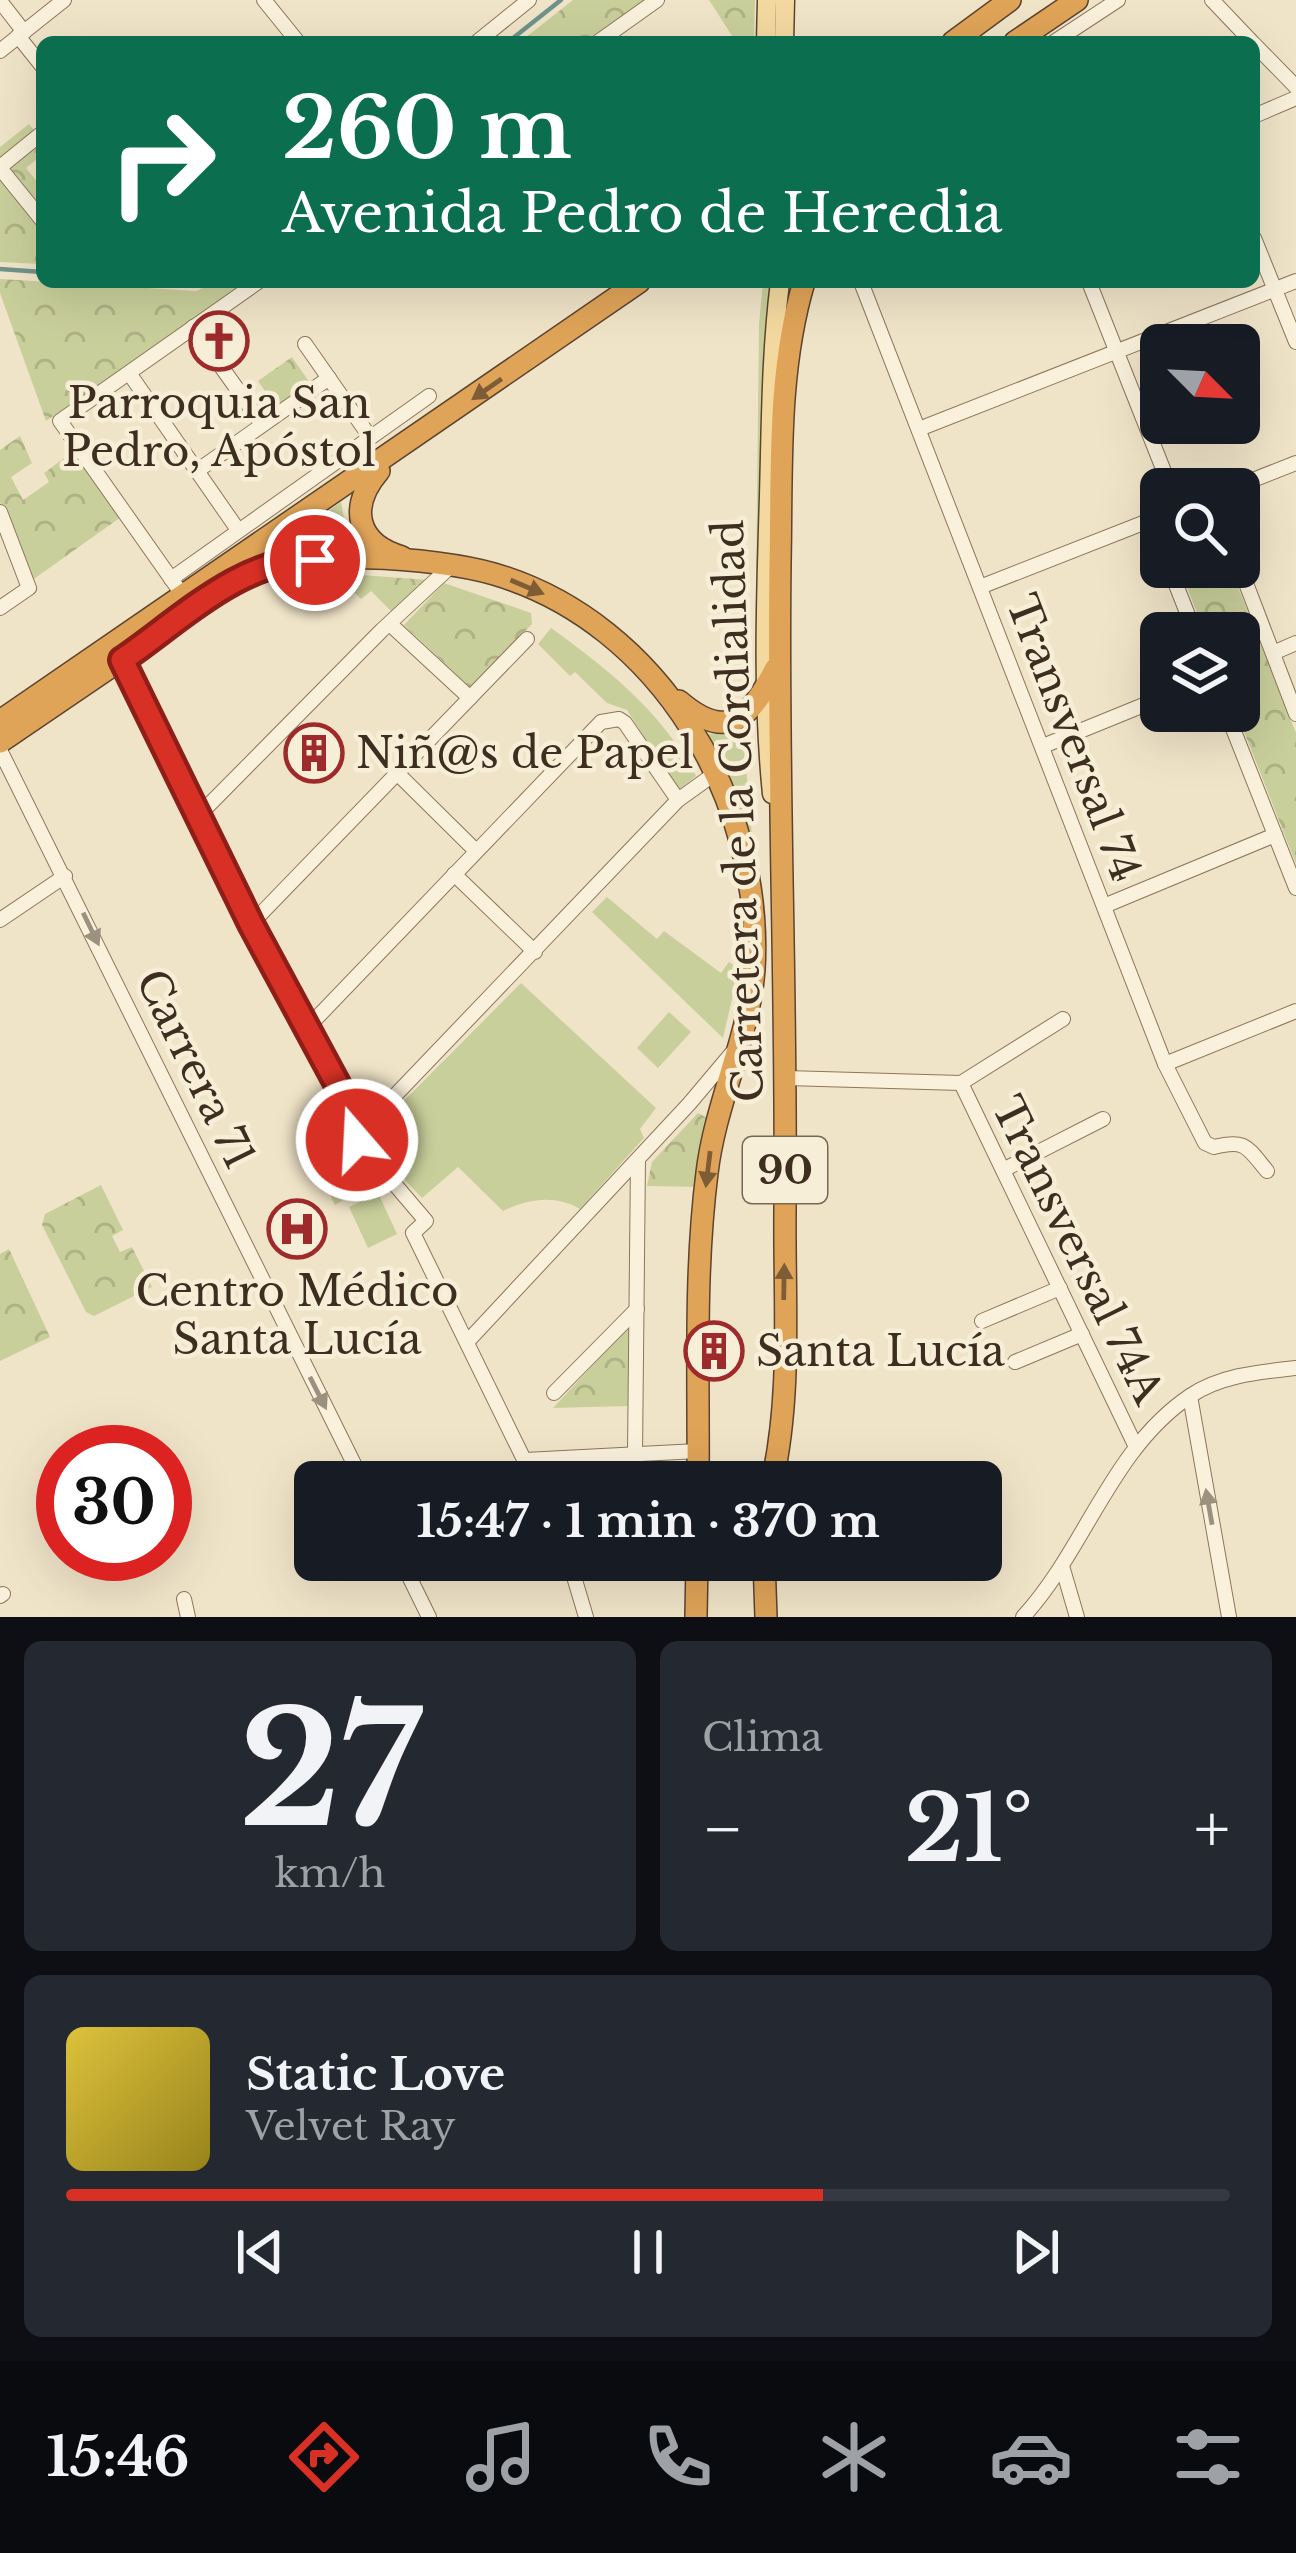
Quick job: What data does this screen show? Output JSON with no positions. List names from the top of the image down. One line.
{"streets":{"highway":["Carretera de la Cordialidad","90"],"street":["Transversal 74","Carrera 71","Transversal 74A"]},"crossings":[["Carretera de la Cordialidad","90"],["Carrera 71","90"]],"one_way":["Carrera 71"],"places":{"church":["Parroquia San Pedro, Apóstol"],"building":["Niñ@s de Papel","Santa Lucía"],"hospital":["Centro Médico Santa Lucía"]},"north":"bottom right","page":{"turn":["260 m","Avenida Pedro de Heredia"],"limit":"30","trip":"15:47 · 1 min · 370 m","tile":[["27","km/h"],"Clima"],"heat":["−","21°","+"],"song":["Static Love","Velvet Ray"],"tabs":"15:46"}}
